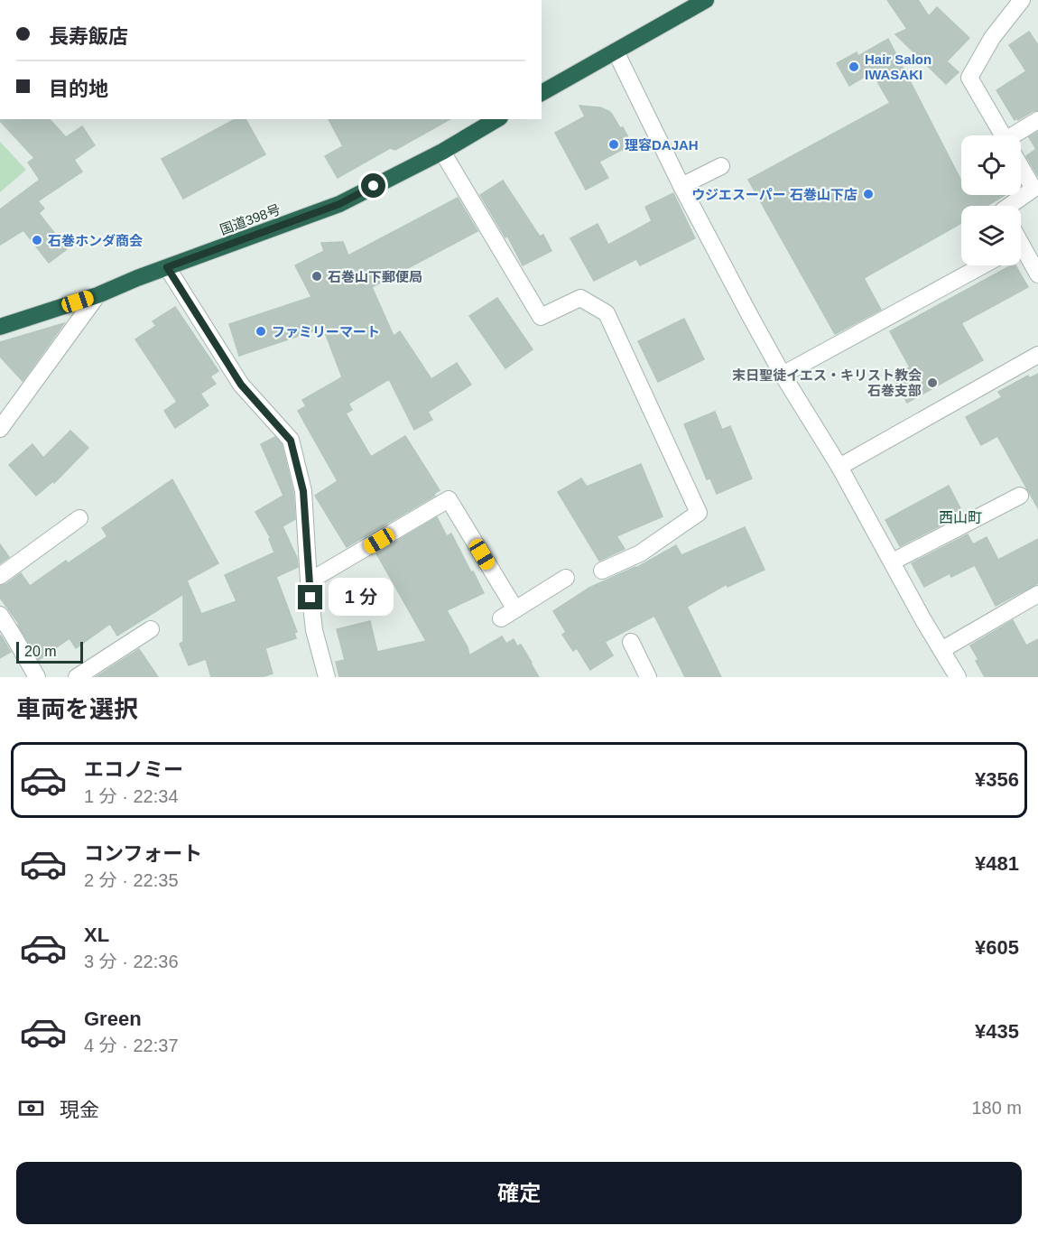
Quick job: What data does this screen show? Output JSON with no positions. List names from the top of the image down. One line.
{"streets":{"highway":["国道398号"]},"districts":["西山町"],"places":["Hair Salon IWASAKI","理容DAJAH","ウジエスーパー 石巻山下店","石巻ホンダ商会","石巻山下郵便局","ファミリーマート","末日聖徒イエス・キリスト教会 石巻支部"],"scale_bar":"20 m","page":{"banner":["長寿飯店","目的地"],"bubble":"1 分","scale":"20 m","heading":"車両を選択","list":[{"name":"エコノミー","note":"1 分 · 22:34","value":"¥356"},{"name":"コンフォート","note":"2 分 · 22:35","value":"¥481"},{"name":"XL","note":"3 分 · 22:36","value":"¥605"},{"name":"Green","note":"4 分 · 22:37","value":"¥435"}],"pay":["現金","180 m"],"buttons":"確定"}}
